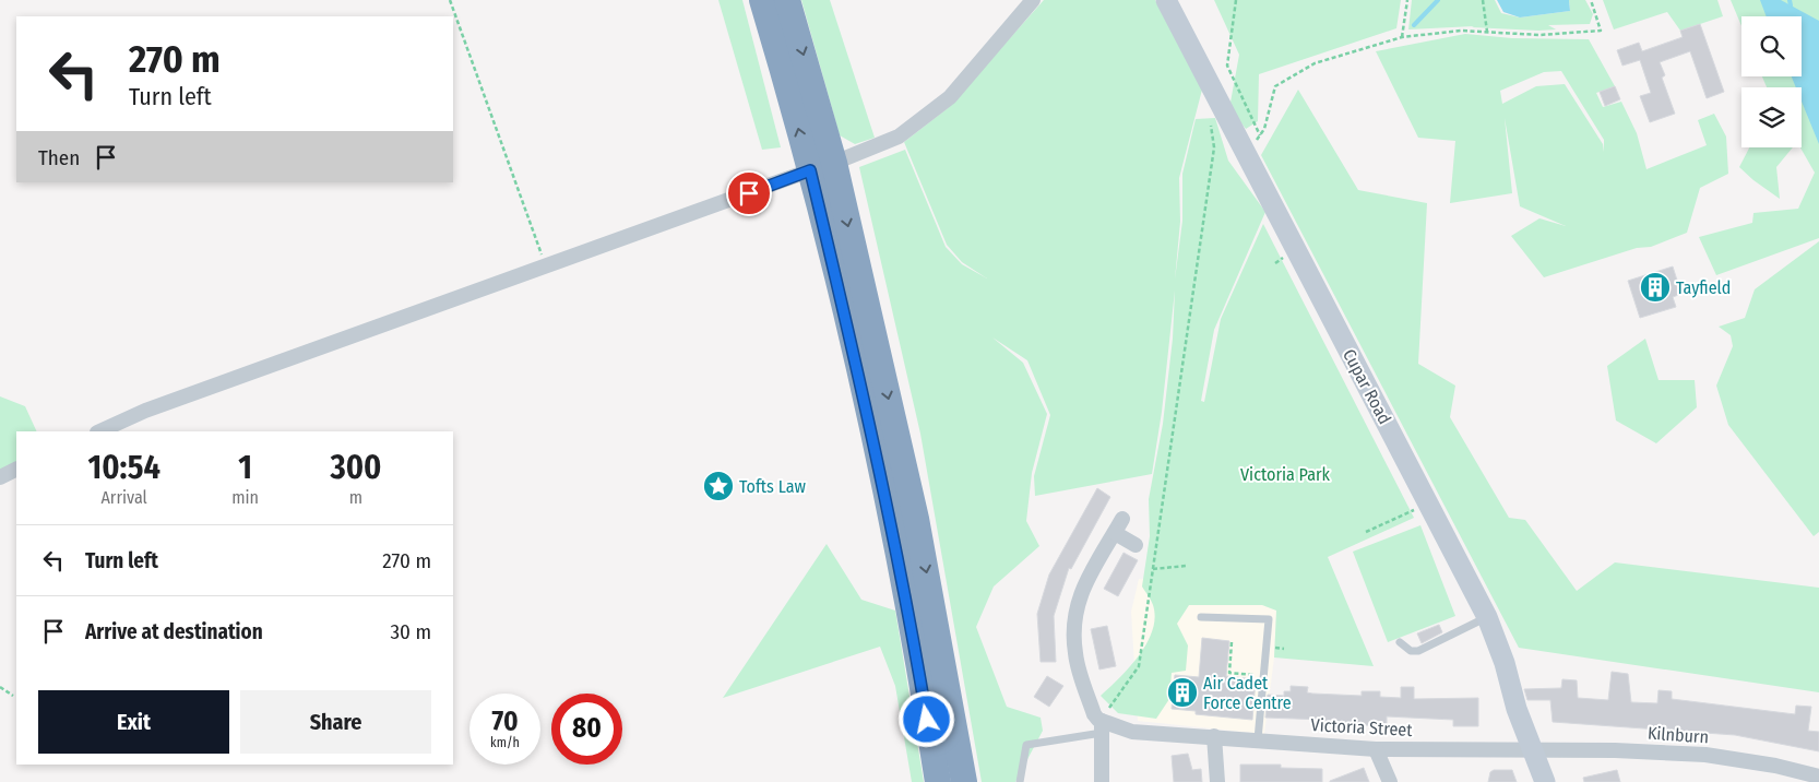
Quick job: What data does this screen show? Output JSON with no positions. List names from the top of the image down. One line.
{"streets":{"main road":["Cupar Road"],"street":["Victoria Street","Kilnburn"]},"crossings":[["Cupar Road","Victoria Street"],["Cupar Road","Kilnburn"],["Victoria Street","Kilnburn"]],"parks":["Victoria Park"],"places":{"building":["Tayfield","Air Cadet Force Centre"],"place":["Tofts Law"]},"page":{"turn":["270 m","Turn left"],"then":"Then","eta":["10:54","Arrival","1","min","300","m"],"list":[{"name":"Turn left","value":"270 m"},{"name":"Arrive at destination","value":"30 m"}],"buttons":["Exit","Share"],"speed":"70 km/h","limit":"80"}}
